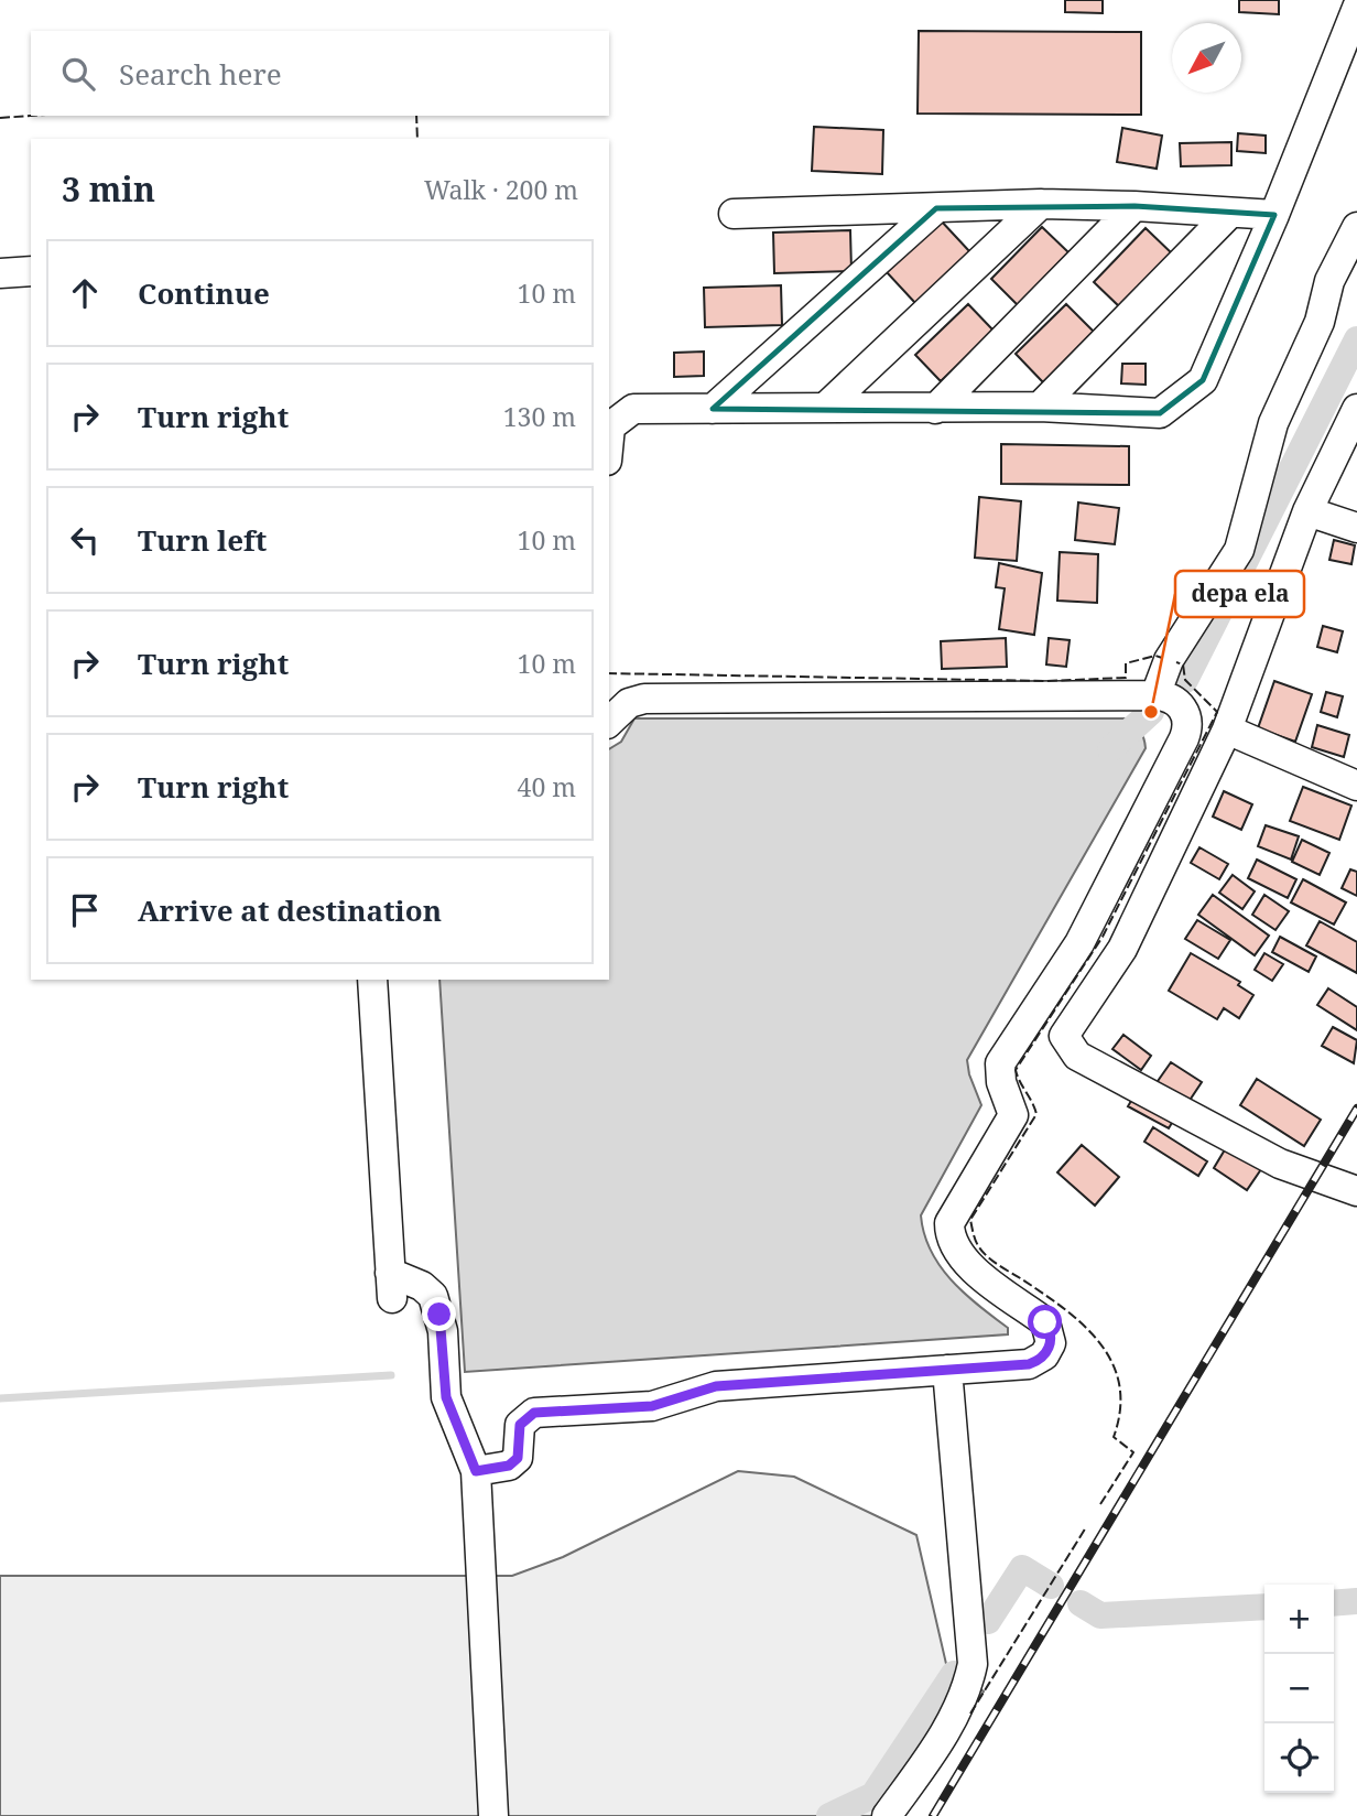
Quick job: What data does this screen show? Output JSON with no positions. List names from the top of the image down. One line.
{"places":["depa ela"],"north":"bottom left","page":{"search":"Search here","heading":["3 min","Walk · 200 m"],"list":[["Continue","10 m"],["Turn right","130 m"],["Turn left","10 m"],["Turn right","10 m"],["Turn right","40 m"],"Arrive at destination"],"map_buttons":["+","−"]}}
